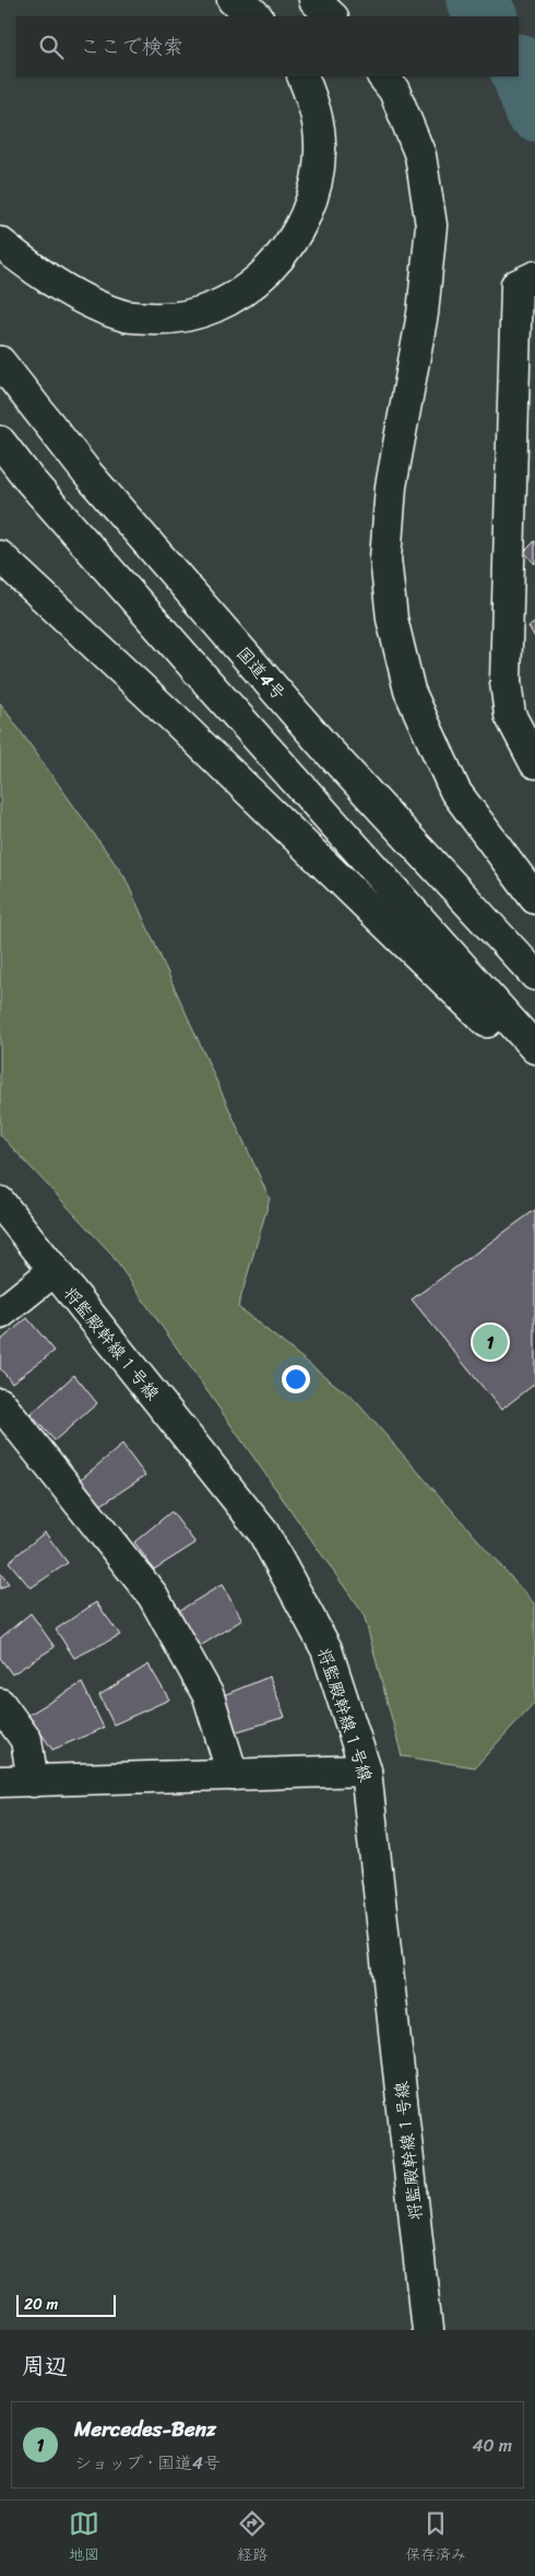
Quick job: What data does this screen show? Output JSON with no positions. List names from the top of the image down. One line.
{"streets":{"main road":["国道4号","将監殿幹線１号線"]},"scale_bar":"20 m","page":{"search":"ここで検索","pins":"1","scale":"20 m","heading":"周辺","list":[{"mark":"1","name":"Mercedes-Benz","note":"ショップ · 国道4号","value":"40 m"}],"nav":["地図","経路","保存済み"]}}
